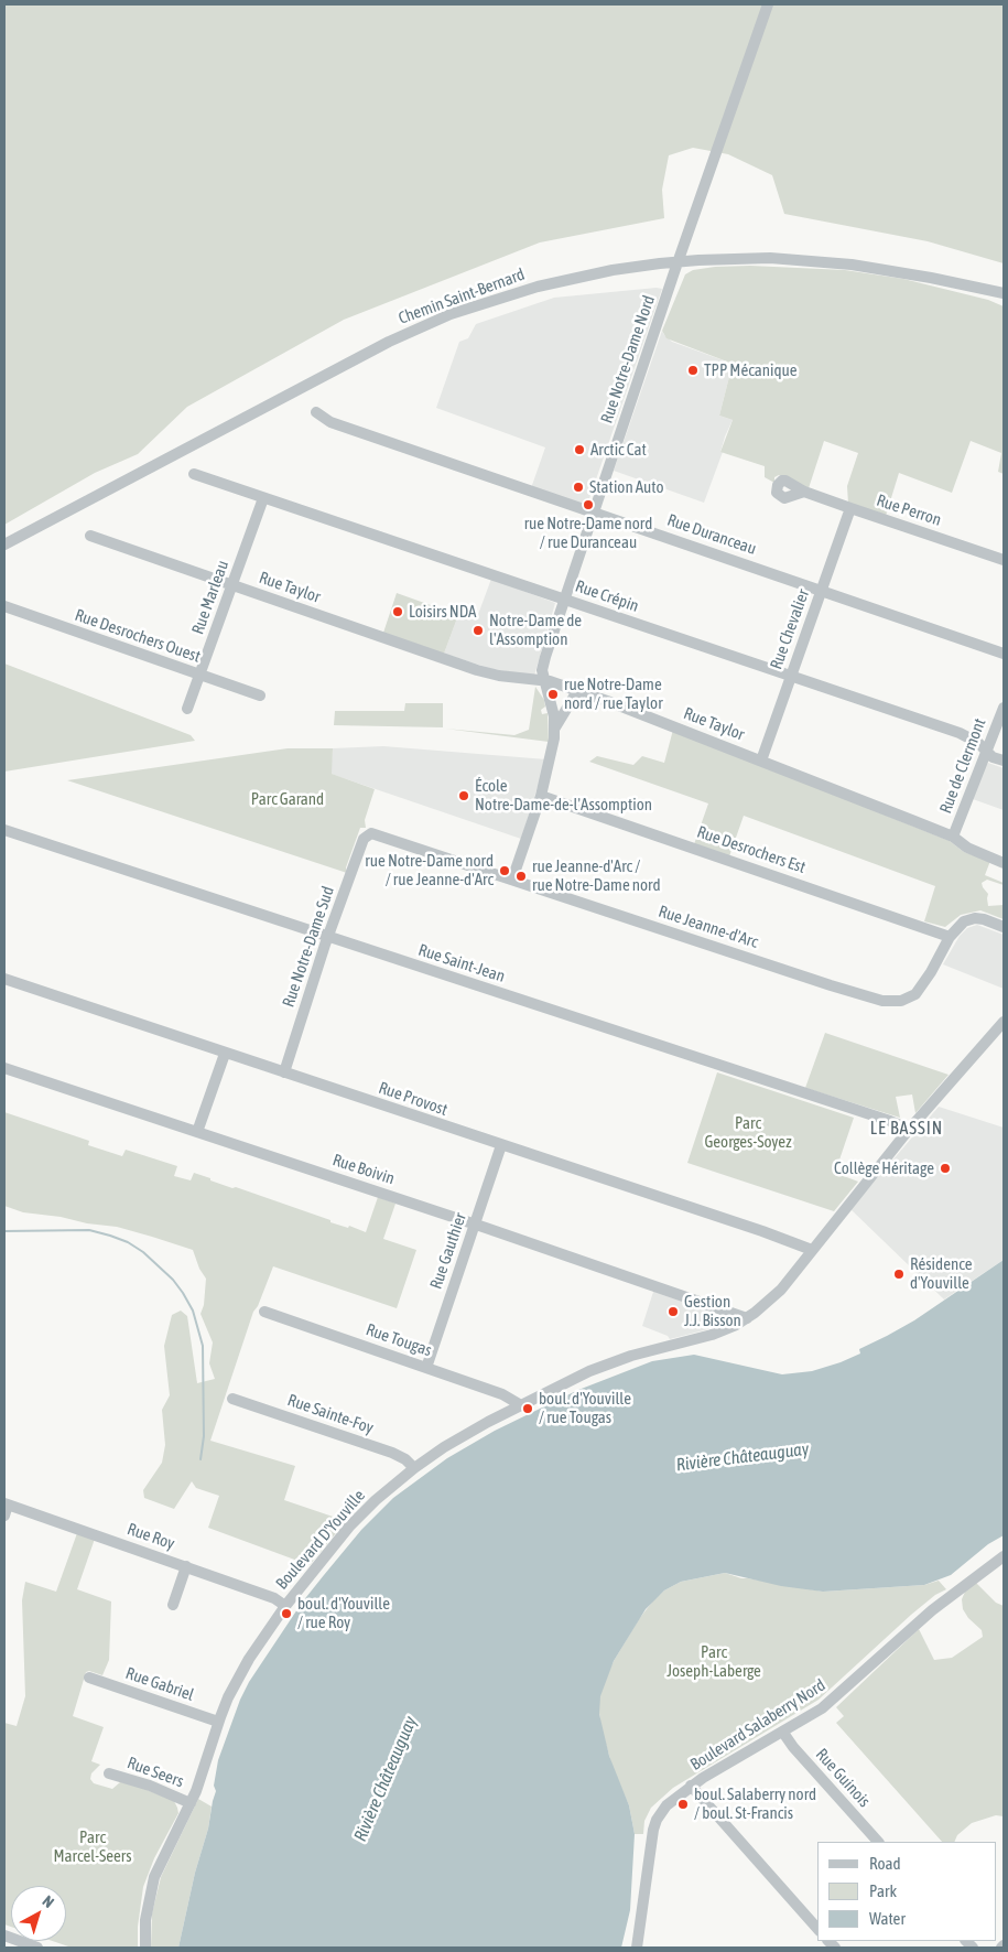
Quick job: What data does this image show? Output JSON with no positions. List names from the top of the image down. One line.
{"streets":{"street":["Chemin Saint-Bernard","Rue Notre-Dame Nord","Rue Perron","Rue Duranceau","Rue Taylor","Rue Crépin","Rue Marleau","Rue Chevalier","Rue Desrochers Ouest","Rue de Clermont","Rue Desrochers Est","Rue Jeanne-d'Arc","Rue Notre-Dame Sud","Rue Saint-Jean","Rue Provost","Rue Boivin","Rue Gauthier","Rue Tougas","Rue Sainte-Foy","Rue Roy","Boulevard D'Youville","Rue Gabriel","Boulevard Salaberry Nord","Rue Seers","Rue Guinois"]},"crossings":[["Chemin Saint-Bernard","Rue Notre-Dame Nord"],["Rue Notre-Dame Nord","Rue Duranceau"],["Rue Notre-Dame Nord","Rue Taylor"],["Rue Notre-Dame Nord","Rue Crépin"],["Rue Notre-Dame Nord","Rue Desrochers Est"],["Rue Notre-Dame Nord","Rue Jeanne-d'Arc"],["Rue Perron","Rue Chevalier"],["Rue Duranceau","Rue Chevalier"],["Rue Taylor","Rue Marleau"],["Rue Taylor","Rue Chevalier"],["Rue Taylor","Rue de Clermont"],["Rue Crépin","Rue Marleau"],["Rue Crépin","Rue Chevalier"],["Rue Crépin","Rue de Clermont"],["Rue Marleau","Rue Desrochers Ouest"],["Rue Desrochers Est","Rue Jeanne-d'Arc"],["Rue Jeanne-d'Arc","Rue Notre-Dame Sud"],["Rue Notre-Dame Sud","Rue Saint-Jean"],["Rue Notre-Dame Sud","Rue Provost"],["Rue Saint-Jean","Boulevard D'Youville"],["Rue Provost","Rue Gauthier"],["Rue Provost","Boulevard D'Youville"],["Rue Boivin","Rue Gauthier"],["Rue Boivin","Boulevard D'Youville"],["Rue Gauthier","Rue Tougas"],["Rue Tougas","Boulevard D'Youville"],["Rue Sainte-Foy","Boulevard D'Youville"],["Rue Roy","Boulevard D'Youville"],["Boulevard D'Youville","Rue Gabriel"],["Boulevard D'Youville","Rue Seers"],["Boulevard Salaberry Nord","Rue Guinois"]],"districts":["LE BASSIN"],"water":["Rivière Châteauguay"],"parks":["Parc Garand","Parc Georges-Soyez","Parc Joseph-Laberge","Parc Marcel-Seers"],"places":["TPP Mécanique","Arctic Cat","Station Auto","rue Notre-Dame nord / rue Duranceau","Loisirs NDA","Notre-Dame de l'Assomption","rue Notre-Dame nord / rue Taylor","École Notre-Dame-de-l'Assomption","rue Notre-Dame nord / rue Jeanne-d'Arc","rue Jeanne-d'Arc / rue Notre-Dame nord","Collège Héritage","Résidence d'Youville","Gestion J.J. Bisson","boul. d'Youville / rue Tougas","boul. d'Youville / rue Roy","boul. Salaberry nord / boul. St-Francis"],"legend":["Road","Park","Water"],"north":"top right"}
